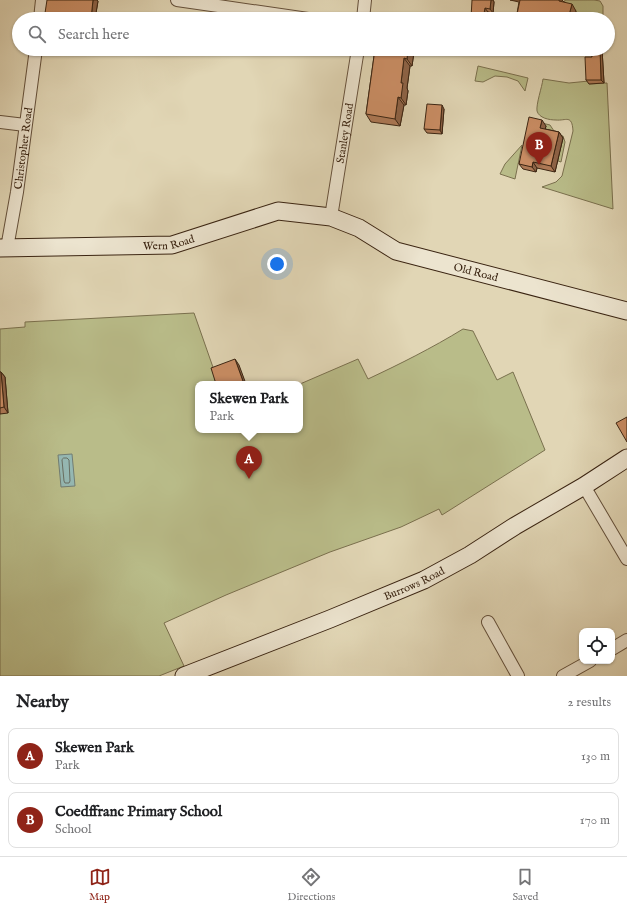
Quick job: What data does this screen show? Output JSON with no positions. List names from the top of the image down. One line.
{"streets":{"street":["Stanley Road","Christopher Road","Wern Road","Old Road","Burrows Road"]},"crossings":[["Stanley Road","Wern Road"],["Stanley Road","Old Road"],["Christopher Road","Wern Road"],["Wern Road","Old Road"]],"page":{"search":"Search here","pins":["B","A"],"popup":["Skewen Park","Park"],"heading":["Nearby","2 results"],"list":[{"mark":"A","name":"Skewen Park","note":"Park","value":"130 m"},{"mark":"B","name":"Coedffranc Primary School","note":"School","value":"170 m"}],"nav":["Map","Directions","Saved"]}}
